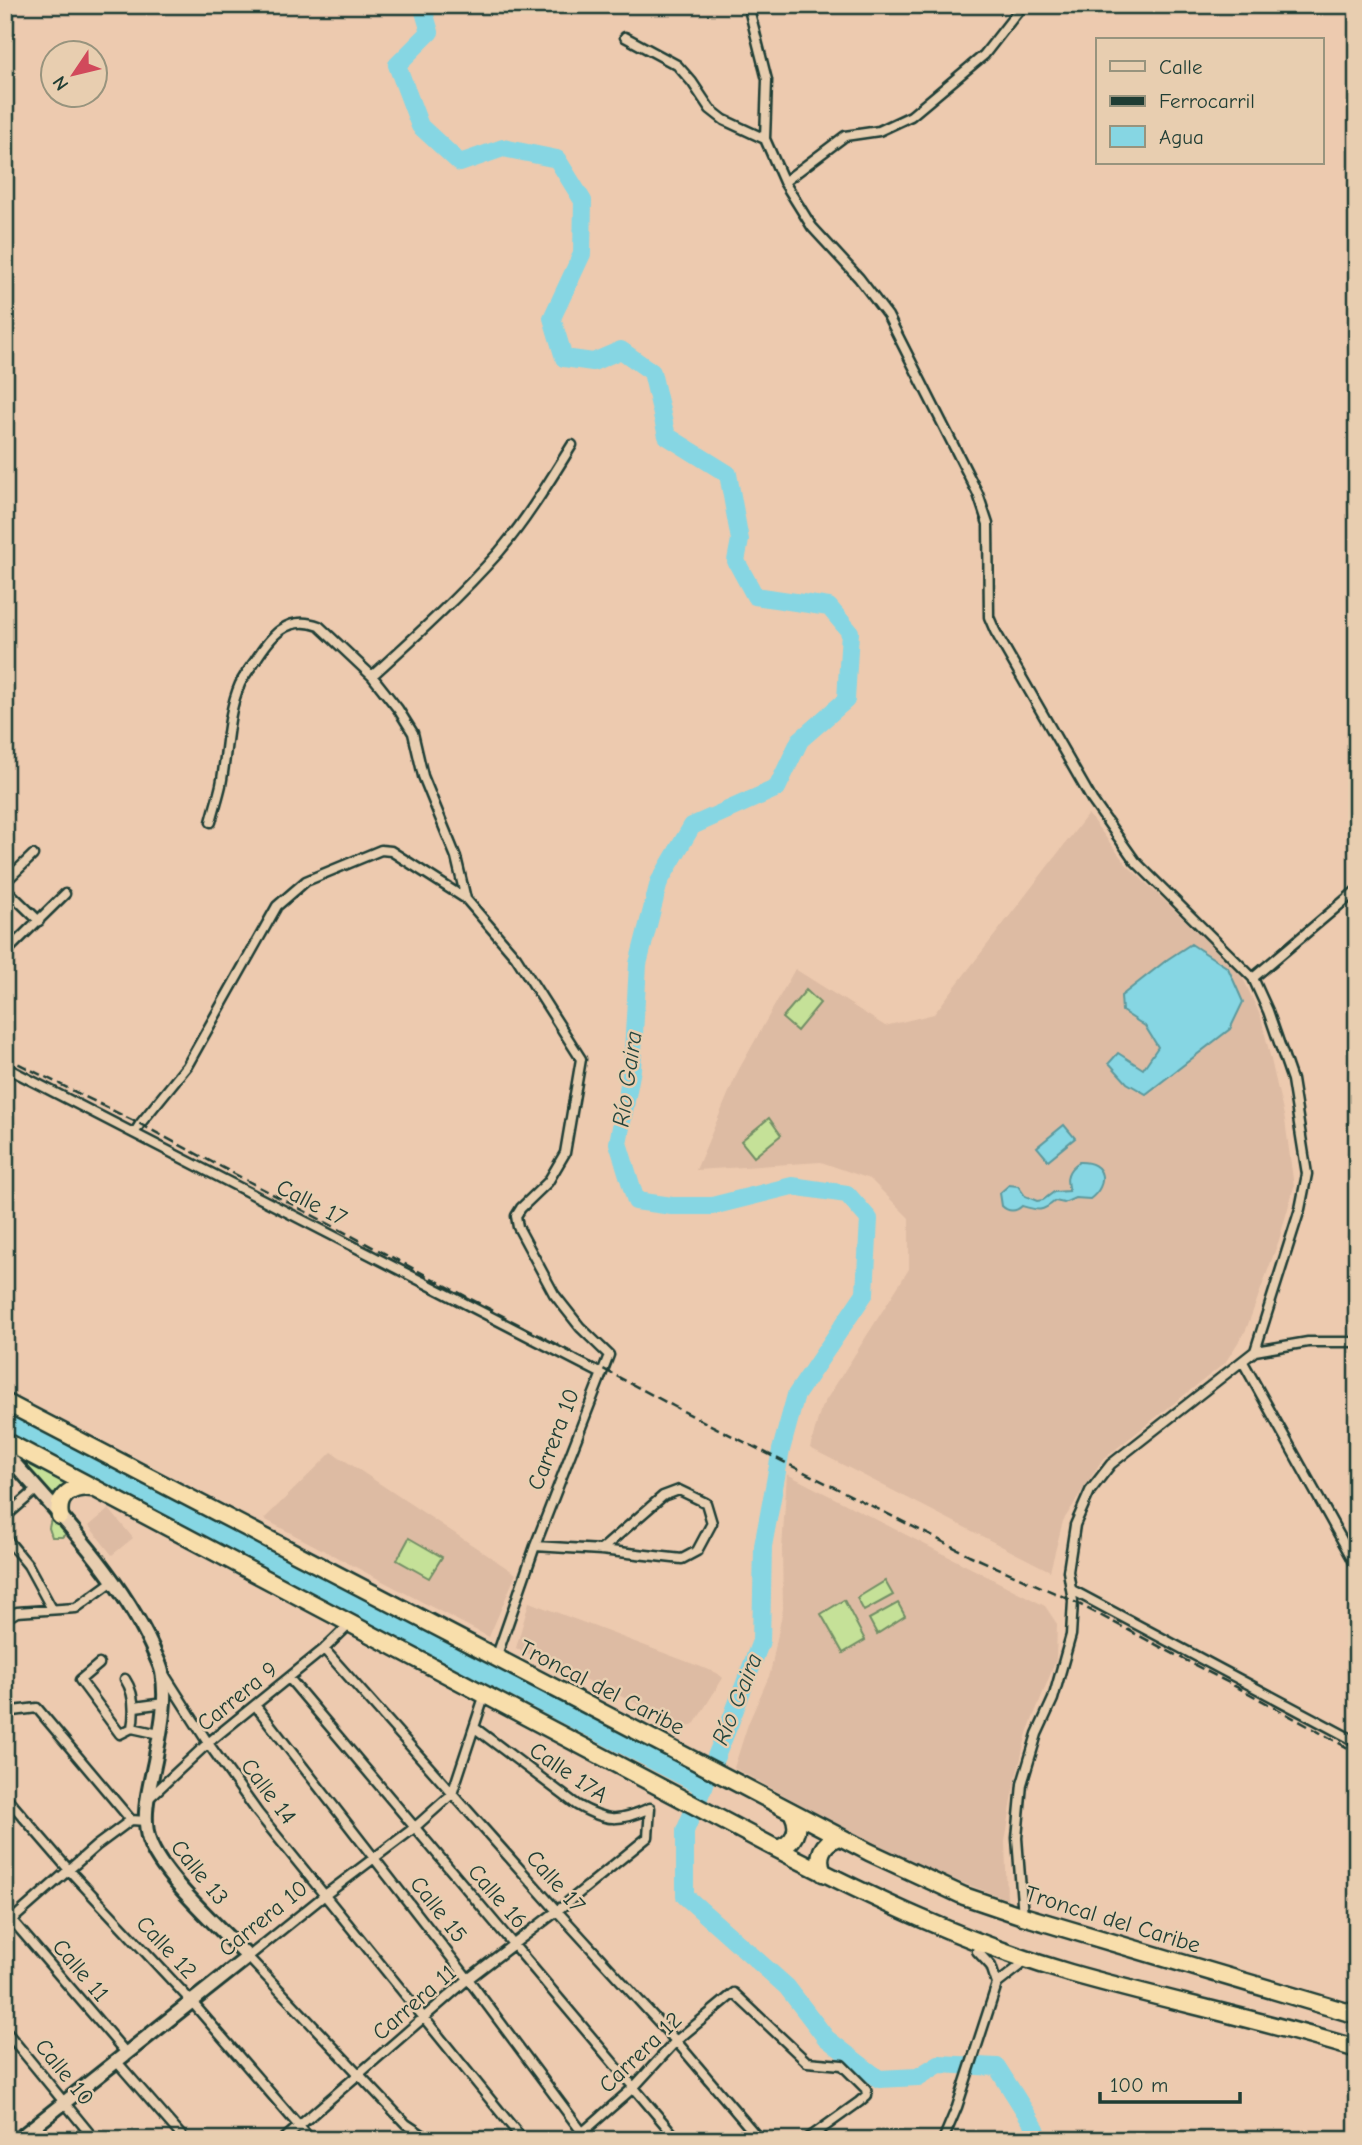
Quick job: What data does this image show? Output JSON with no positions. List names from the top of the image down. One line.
{"streets":{"highway":["Troncal del Caribe"],"main road":["Carrera 10","Calle 14","Calle 13"],"street":["Calle 17","Carrera 9","Calle 17A","Calle 16","Calle 15","Calle 12","Calle 11","Carrera 11","Carrera 12","Calle 10"]},"crossings":[["Calle 17","Carrera 10"],["Calle 17","Carrera 9"],["Calle 17","Carrera 11"],["Calle 17","Carrera 12"],["Carrera 10","Troncal del Caribe"],["Carrera 10","Calle 17A"],["Carrera 10","Calle 14"],["Carrera 10","Calle 13"],["Carrera 10","Calle 16"],["Carrera 10","Calle 15"],["Carrera 10","Calle 12"],["Carrera 10","Calle 11"],["Carrera 10","Calle 10"],["Carrera 9","Calle 14"],["Carrera 9","Calle 13"],["Carrera 9","Calle 16"],["Carrera 9","Calle 15"],["Calle 17A","Carrera 11"],["Calle 14","Calle 13"],["Calle 14","Carrera 11"],["Calle 13","Carrera 11"],["Calle 16","Carrera 11"],["Calle 16","Carrera 12"],["Calle 15","Carrera 11"],["Calle 15","Carrera 12"],["Calle 12","Carrera 11"]],"water":["Río Gaira"],"legend":["Calle","Ferrocarril","Agua"],"scale_bar":"100 m","north":"bottom left"}
